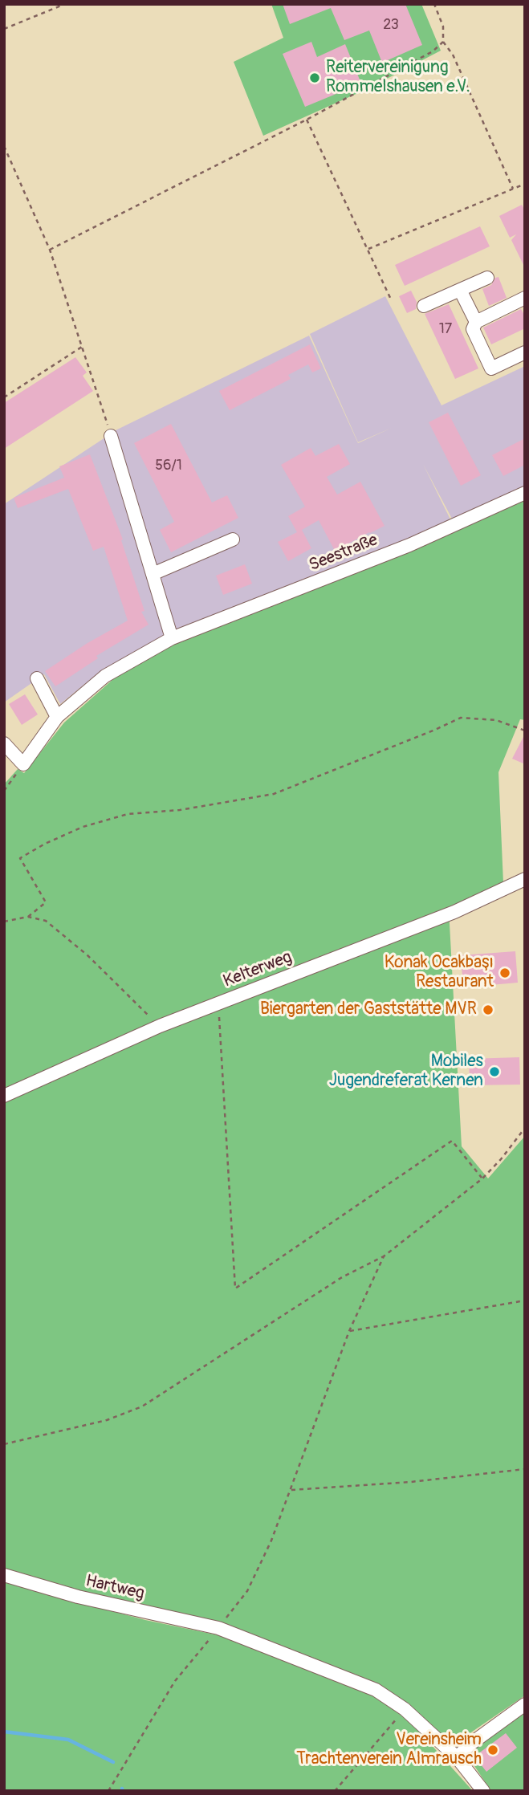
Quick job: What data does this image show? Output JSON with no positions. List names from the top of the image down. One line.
{"streets":{"street":["Seestraße","Kelterweg","Hartweg"]},"places":["Reitervereinigung Rommelshausen e.V.","Konak Ocakbaşı Restaurant","Biergarten der Gaststätte MVR","Mobiles Jugendreferat Kernen","Vereinsheim Trachtenverein Almrausch"],"house_numbers":["23","17","56/1"]}
